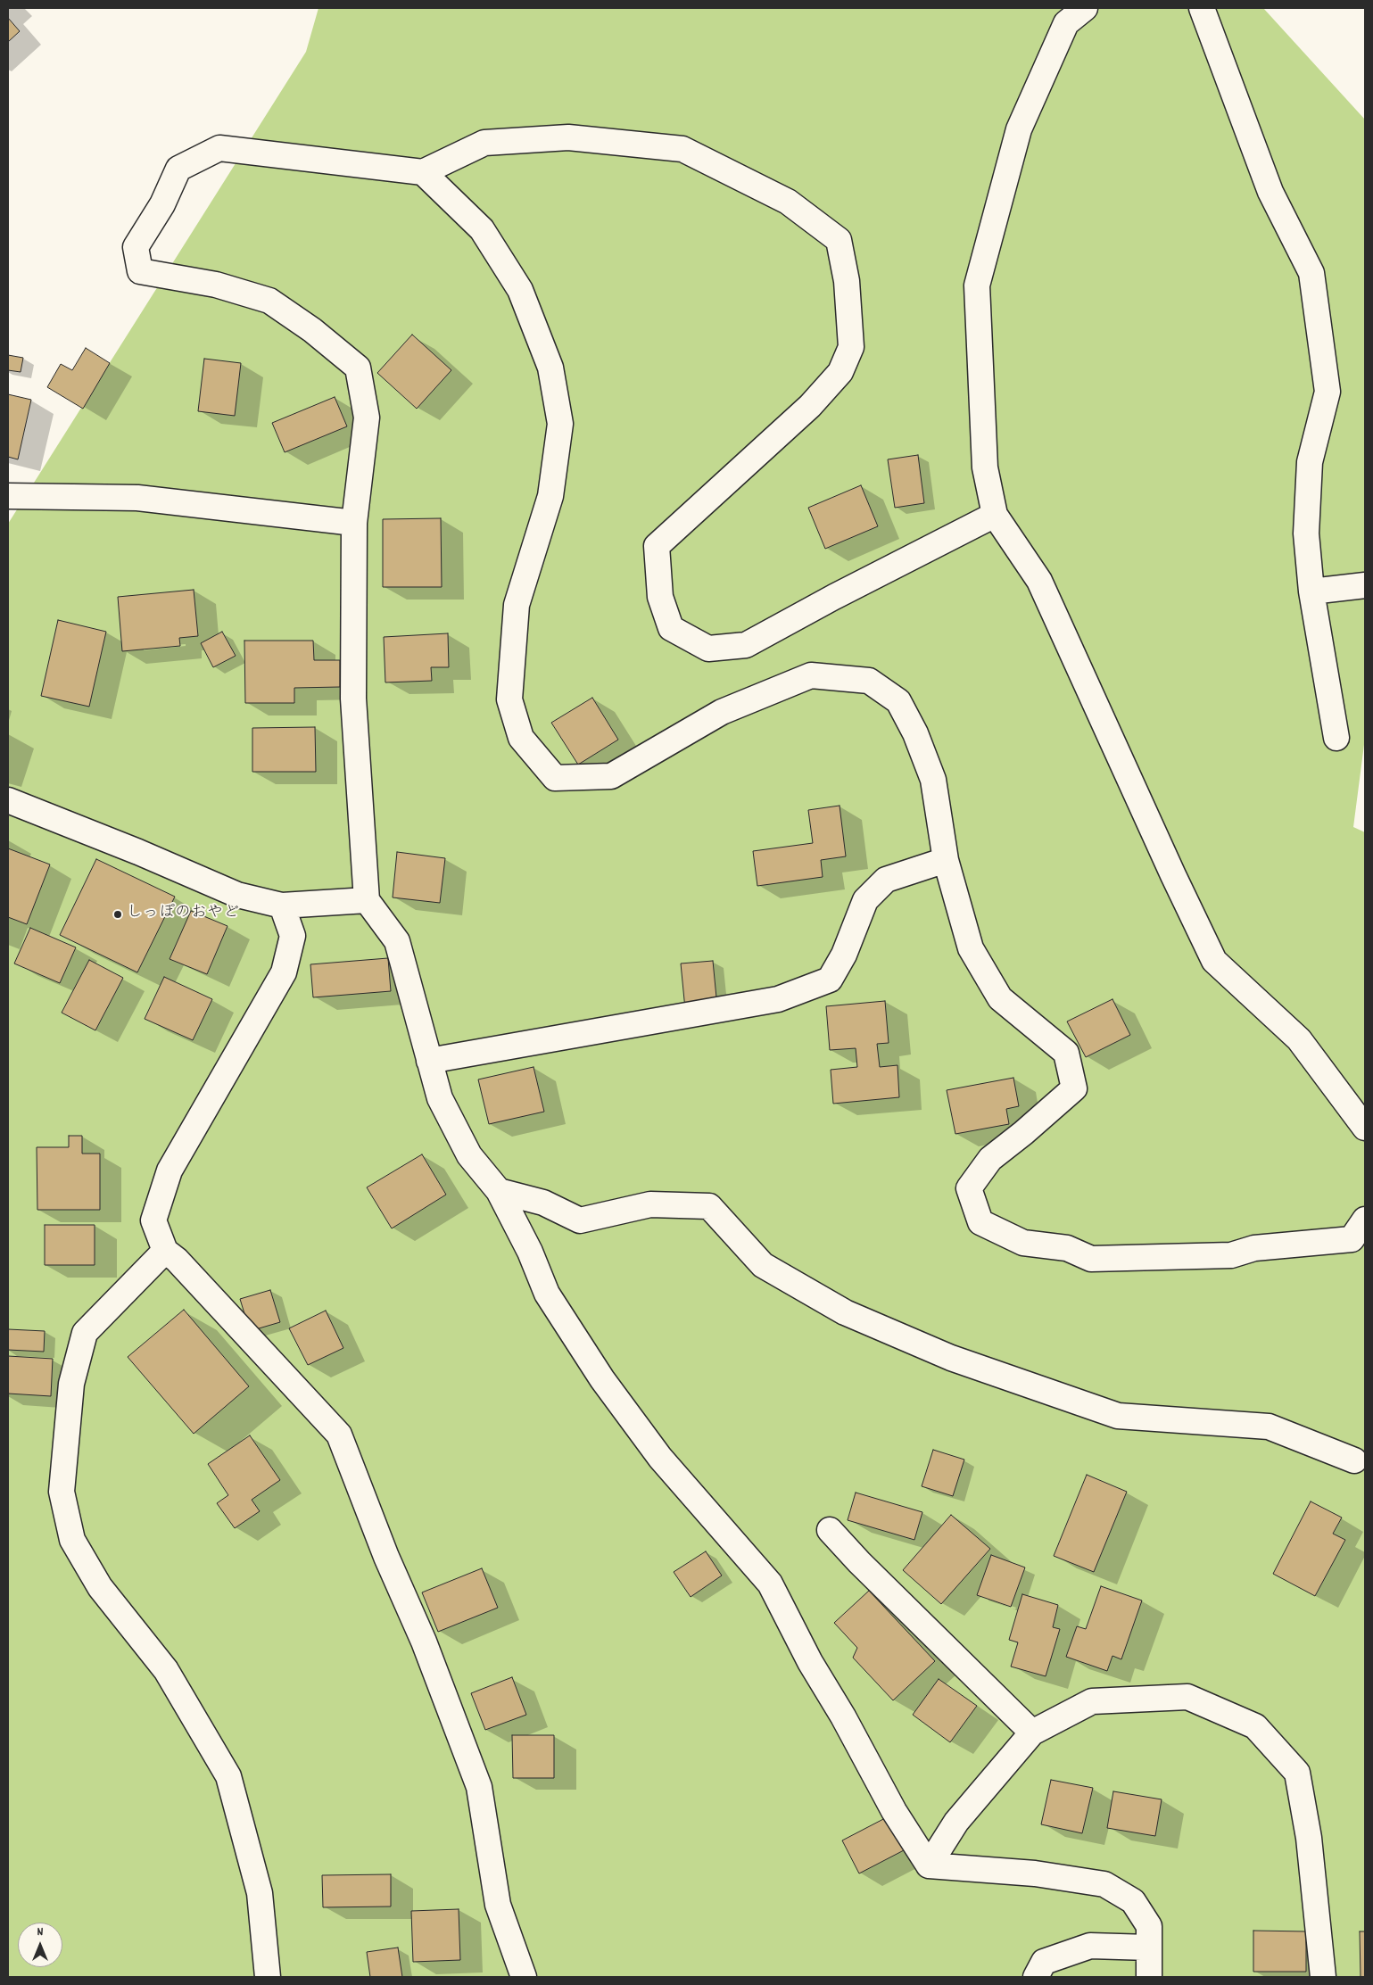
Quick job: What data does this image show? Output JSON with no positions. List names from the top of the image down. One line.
{"places":["しっぽのおやど"],"north":"top"}
